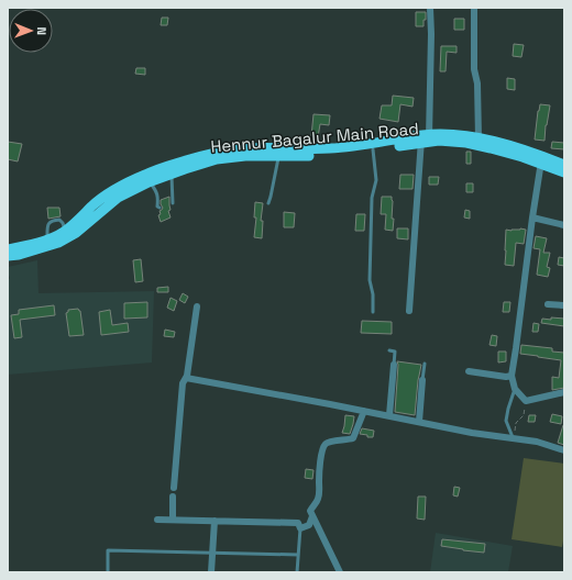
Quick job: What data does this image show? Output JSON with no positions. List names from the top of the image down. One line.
{"streets":{"main road":["Hennur Bagalur Main Road"]},"north":"right"}
